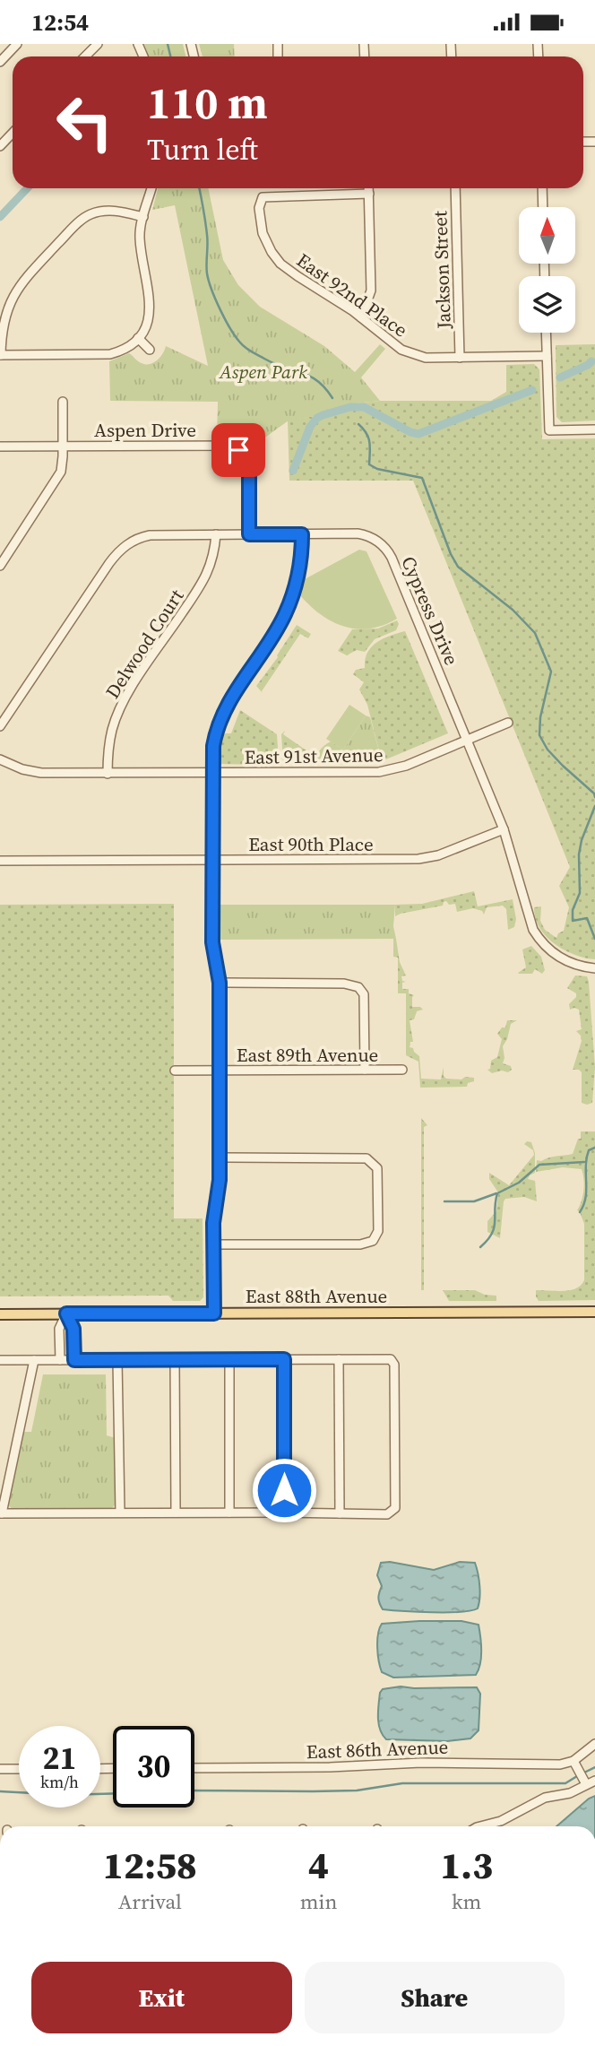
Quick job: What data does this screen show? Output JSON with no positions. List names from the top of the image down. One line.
{"streets":{"main road":["East 88th Avenue"],"street":["Jackson Street","East 92nd Place","Aspen Drive","Cypress Drive","Delwood Court","East 91st Avenue","East 90th Place","East 89th Avenue","East 86th Avenue"]},"crossings":[["Jackson Street","East 92nd Place"],["Aspen Drive","Cypress Drive"],["Cypress Drive","Delwood Court"],["Cypress Drive","East 91st Avenue"],["Cypress Drive","East 90th Place"],["Delwood Court","East 91st Avenue"]],"parks":["Aspen Park"],"north":"top","page":{"status":"12:54","turn":["110 m","Turn left"],"speed":"21 km/h","limit":"30","eta":["12:58","Arrival","4","min","1.3","km"],"buttons":["Exit","Share"]}}
